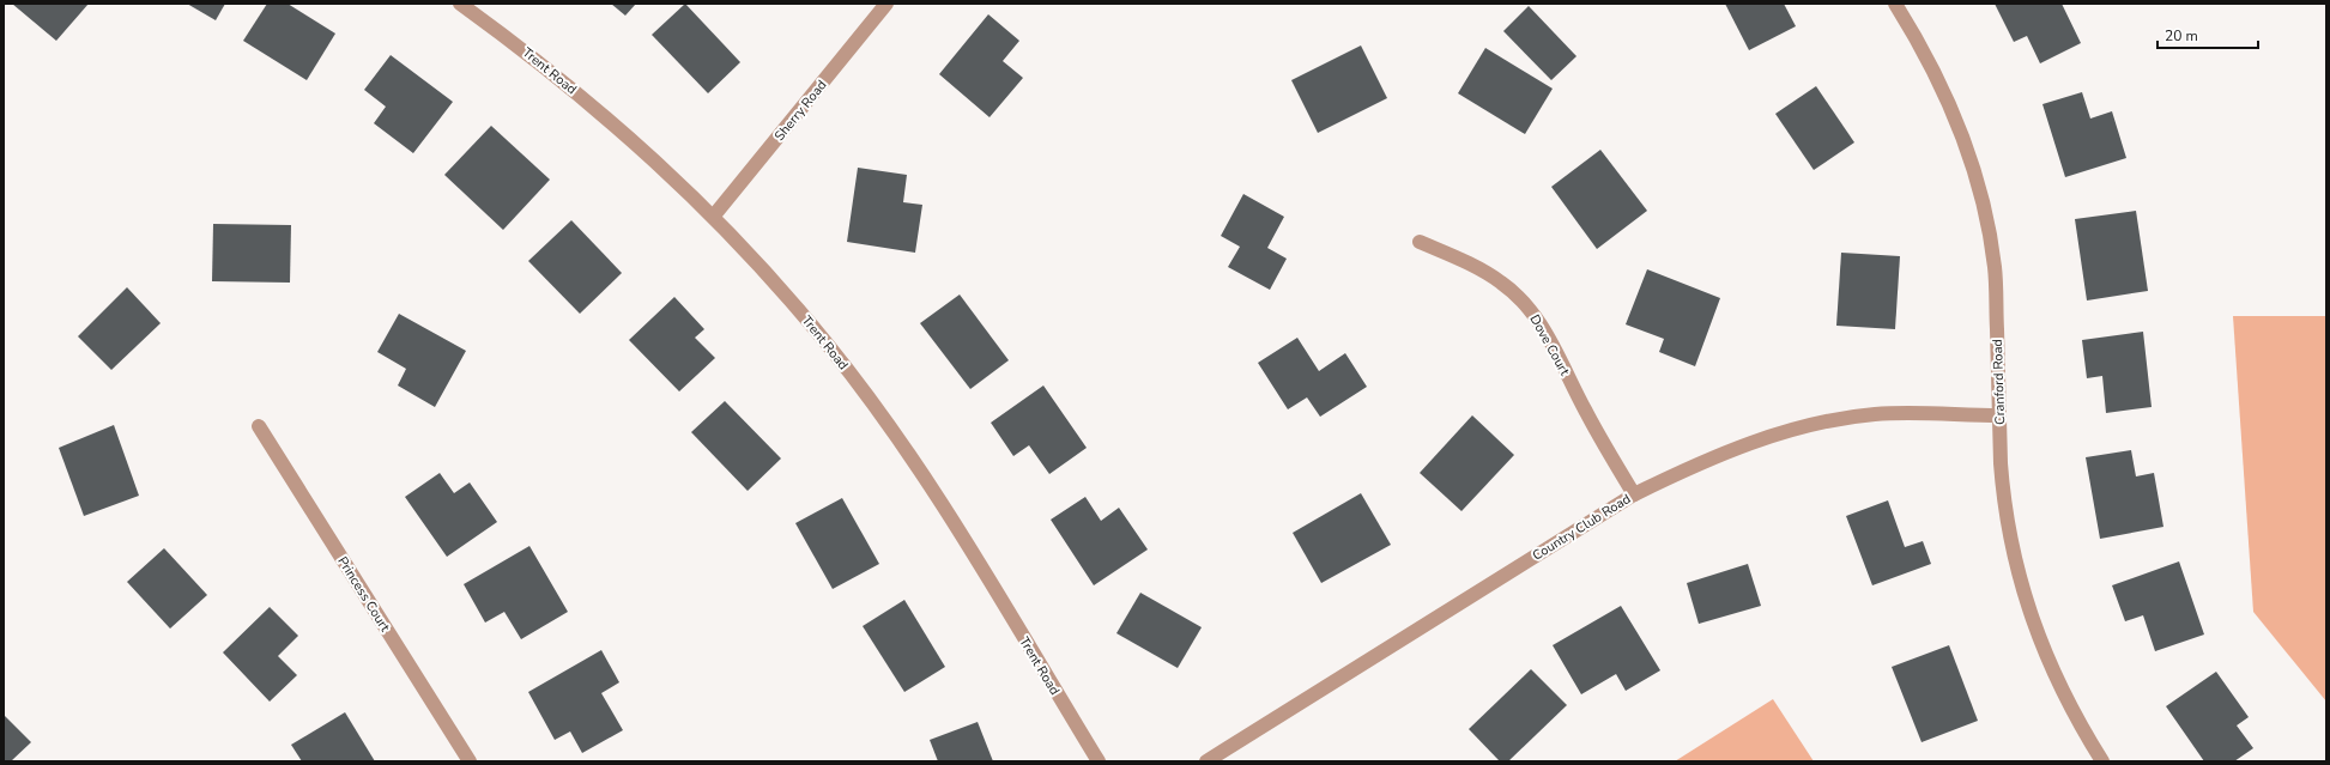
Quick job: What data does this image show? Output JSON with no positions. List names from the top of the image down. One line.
{"streets":{"street":["Trent Road","Sherry Road","Dove Court","Cranford Road","Country Club Road","Princess Court"]},"crossings":[["Trent Road","Sherry Road"],["Dove Court","Country Club Road"],["Cranford Road","Country Club Road"]],"scale_bar":"20 m"}
